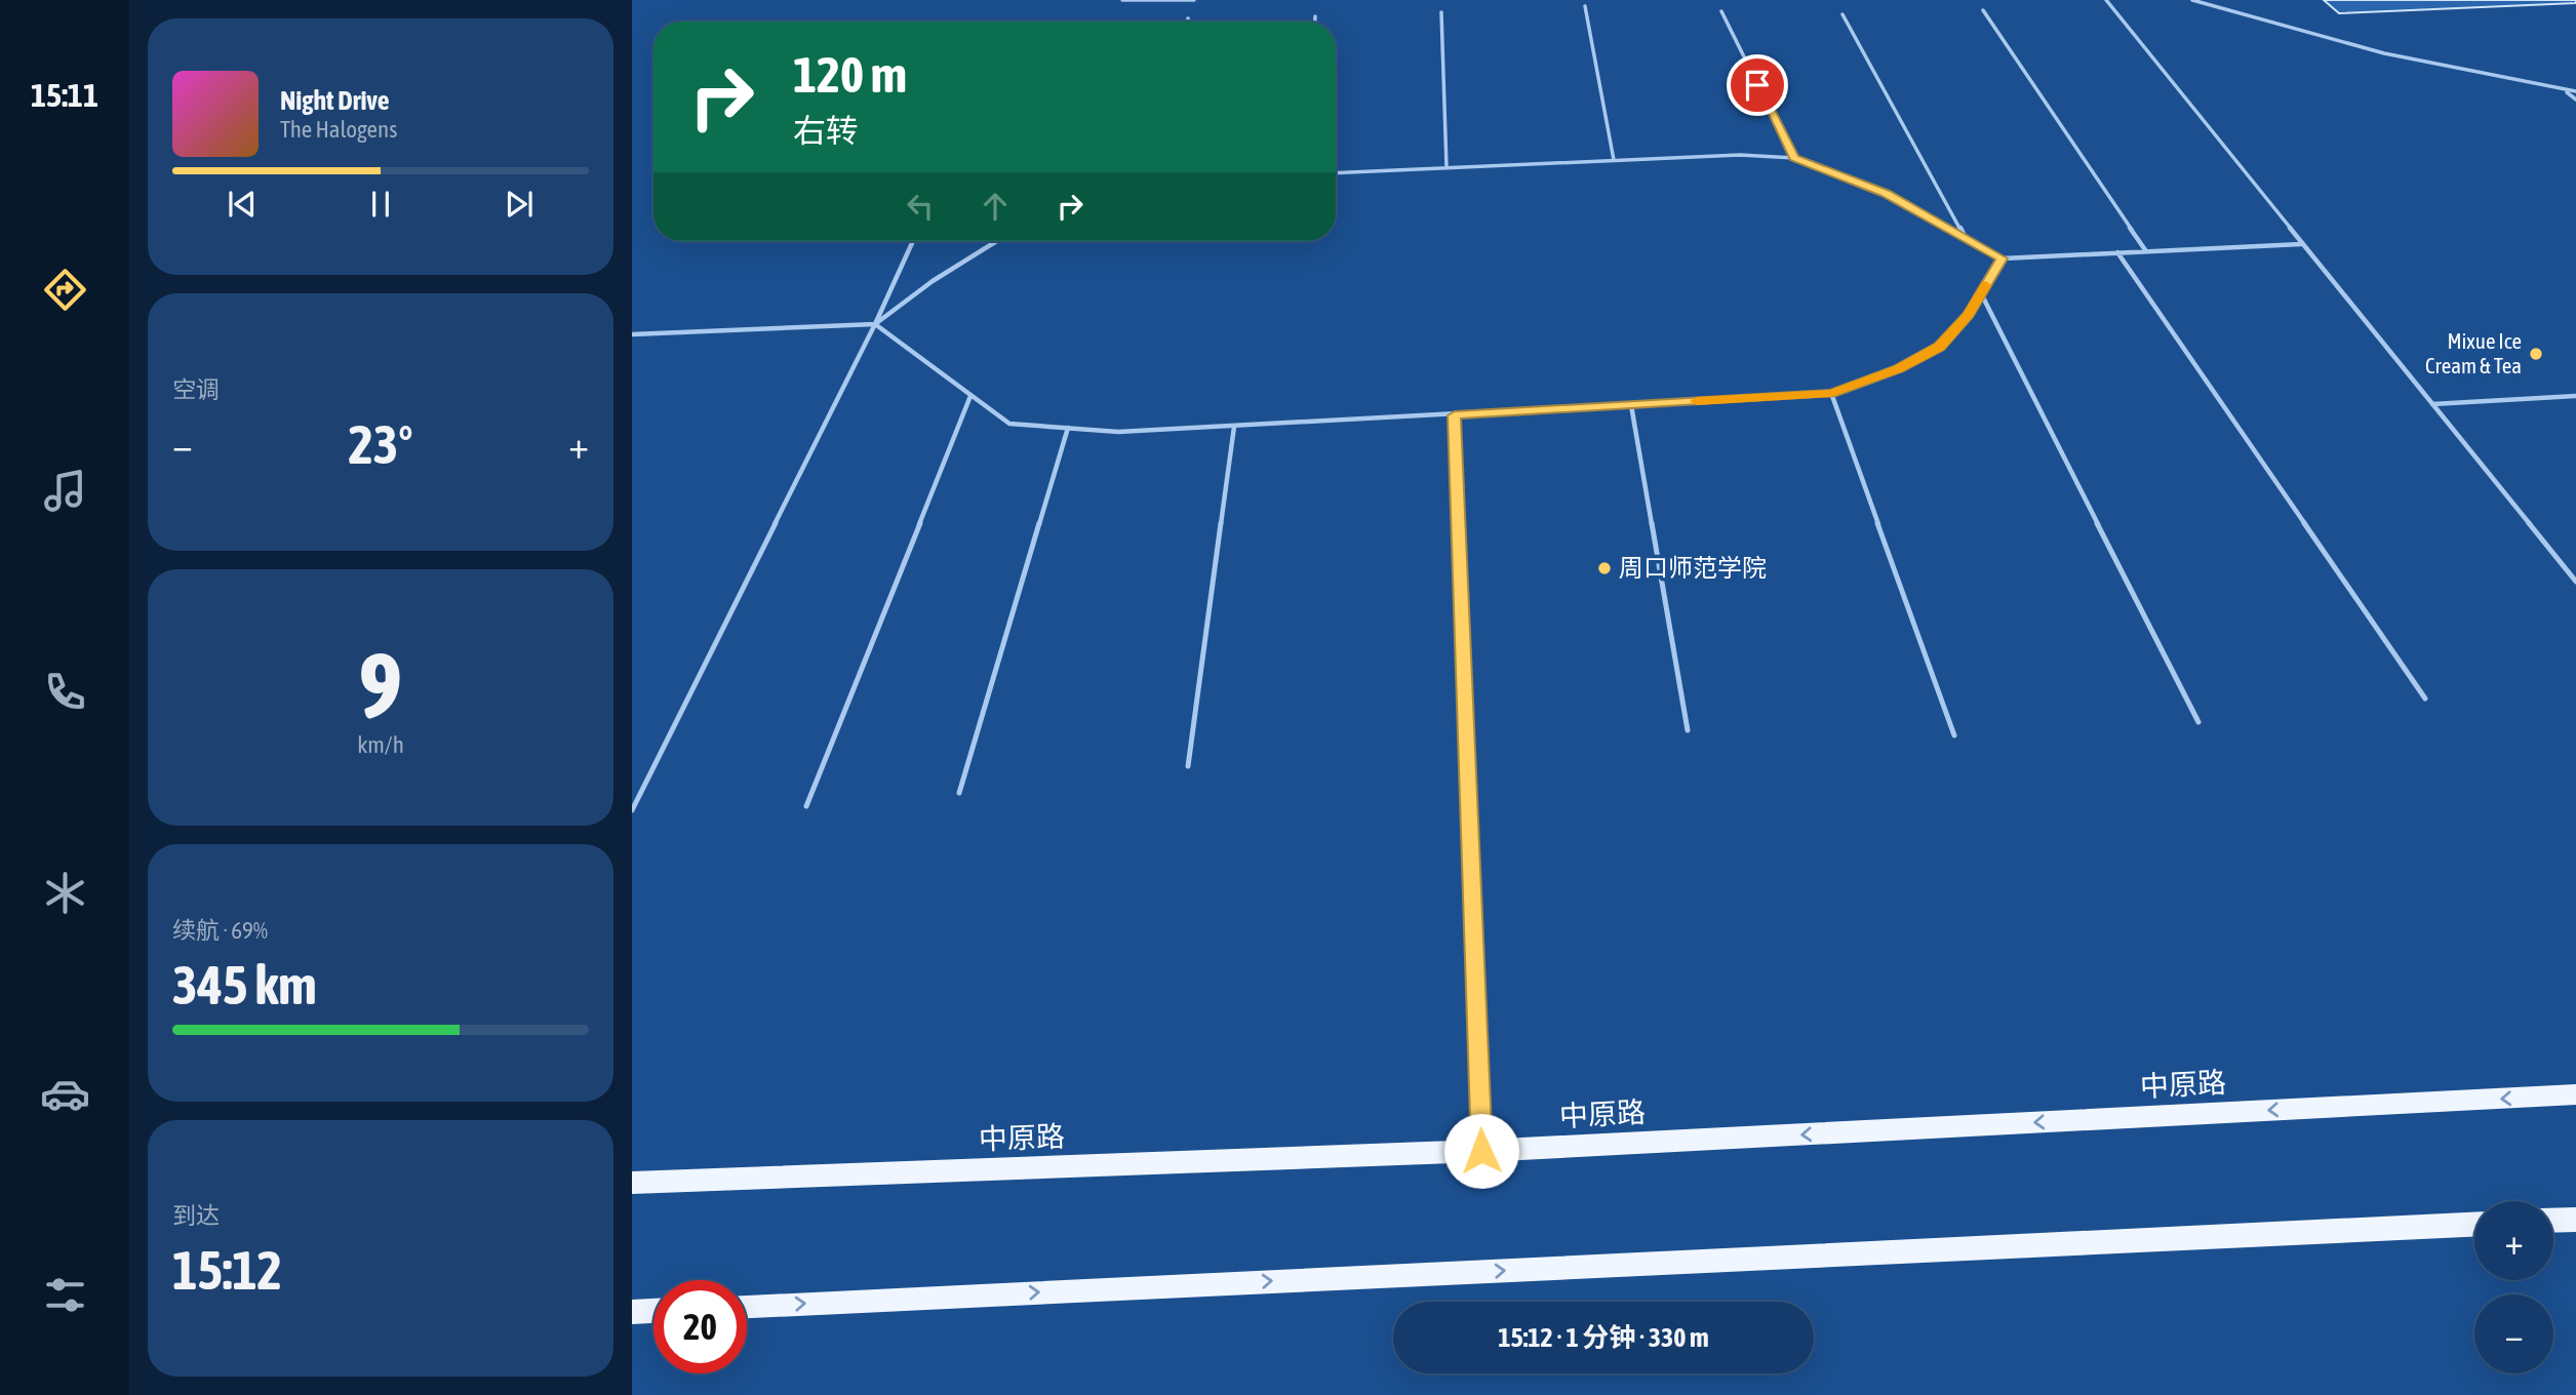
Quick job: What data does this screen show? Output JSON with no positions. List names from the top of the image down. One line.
{"streets":{"main road":["中原路"]},"places":["Mixue Ice Cream & Tea","周口师范学院"],"page":{"tabs":"15:11","turn":["120 m","右转"],"song":["Night Drive","The Halogens"],"tile":["空调",["9","km/h"],["续航 · 69%","345 km"],["到达","15:12"]],"heat":["−","23°","+"],"map_buttons":["+","−"],"limit":"20","trip":"15:12 · 1 分钟 · 330 m"}}
